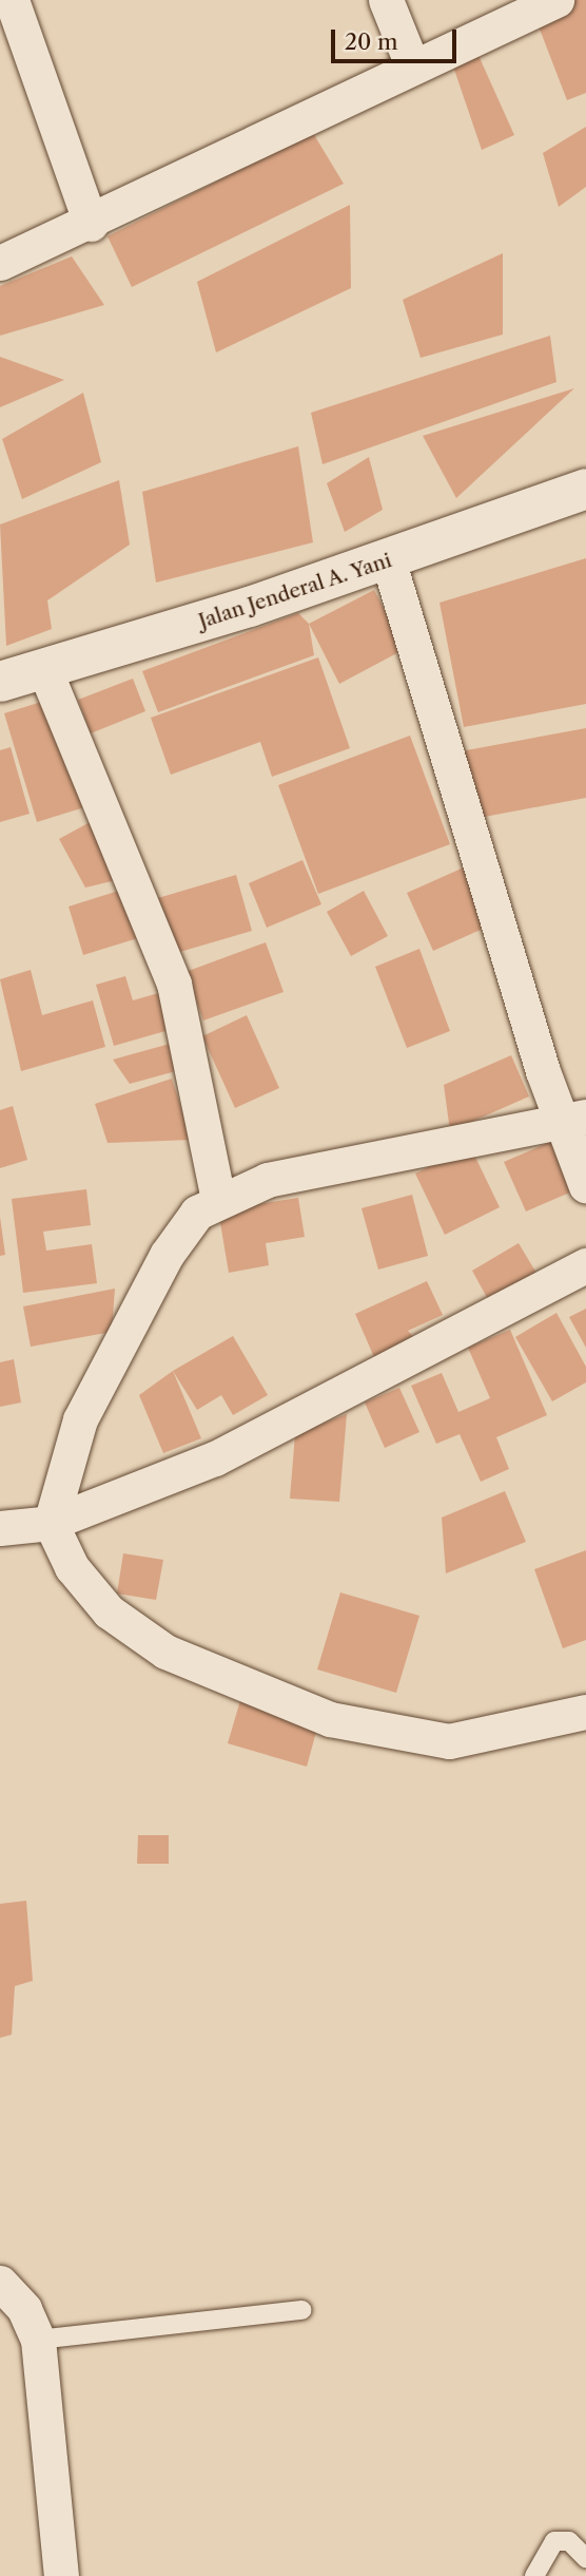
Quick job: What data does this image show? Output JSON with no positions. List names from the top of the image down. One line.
{"streets":{"main road":["Jalan Jenderal A. Yani"]},"scale_bar":"20 m"}
